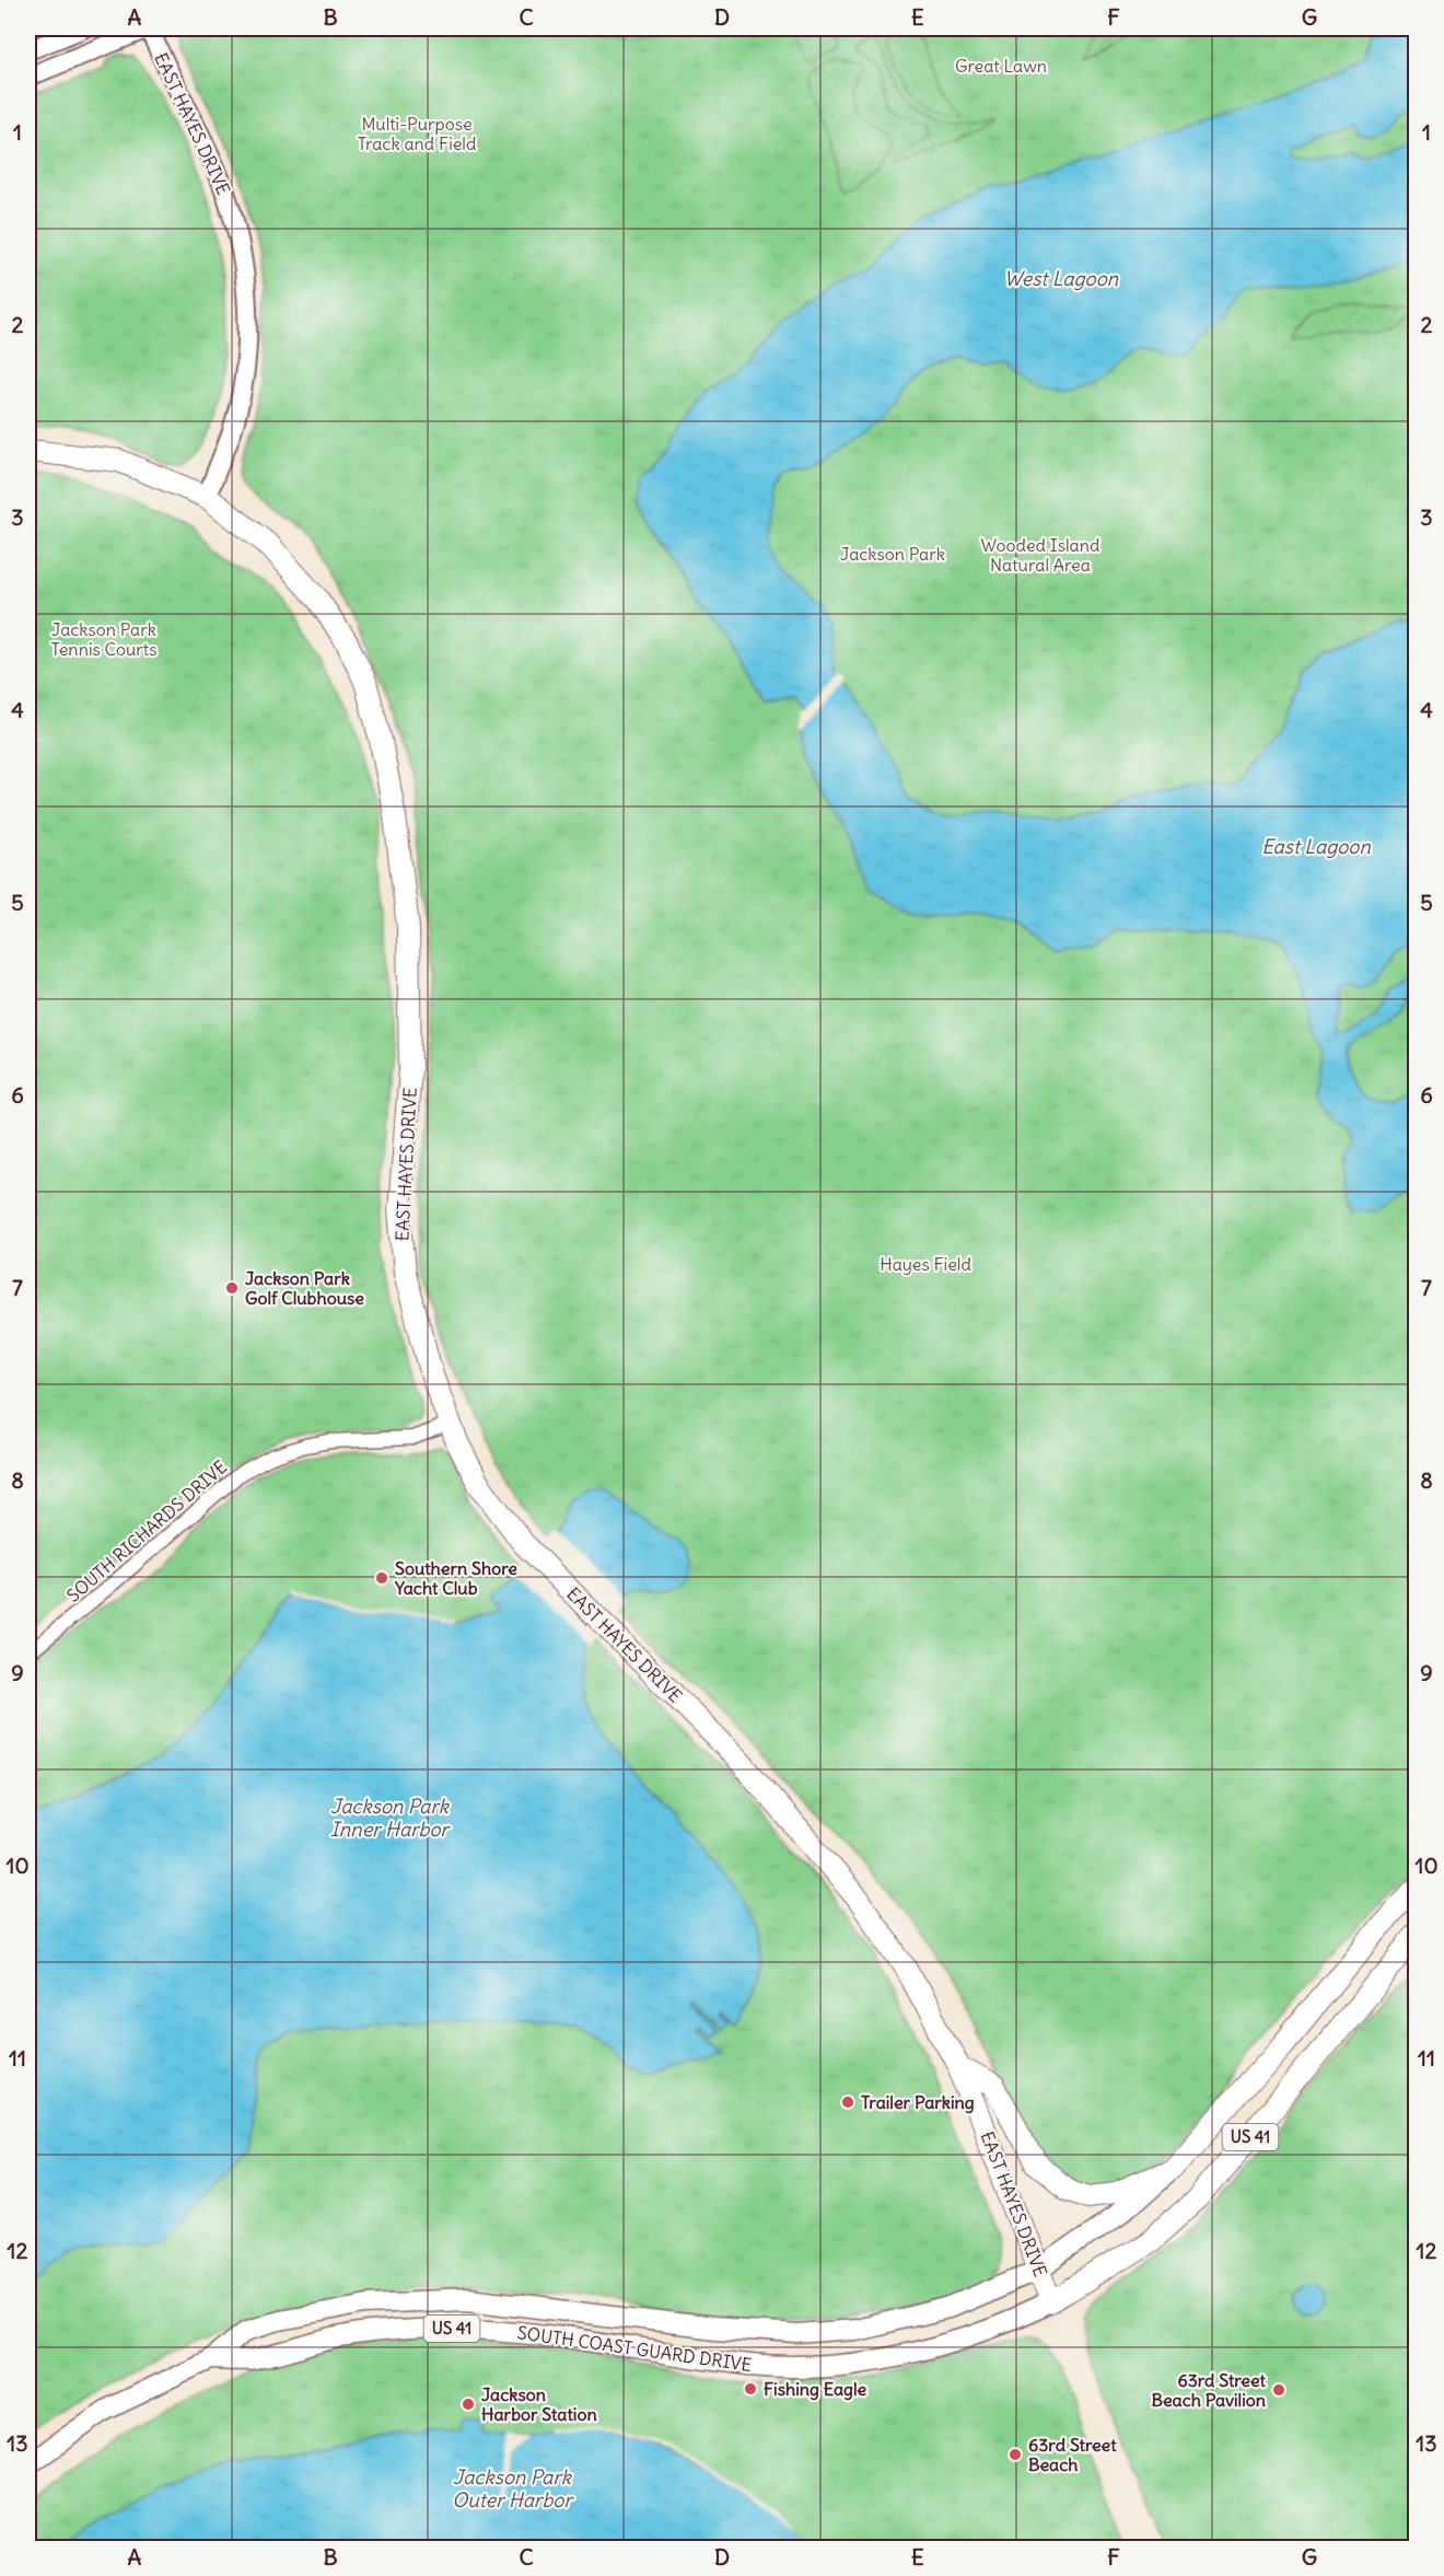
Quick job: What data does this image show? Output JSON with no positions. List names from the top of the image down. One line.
{"streets":{"highway":["EAST HAYES DRIVE","US 41"],"main road":["SOUTH COAST GUARD DRIVE"],"street":["SOUTH RICHARDS DRIVE"]},"crossings":[["EAST HAYES DRIVE","SOUTH RICHARDS DRIVE"],["EAST HAYES DRIVE","US 41"],["EAST HAYES DRIVE","SOUTH COAST GUARD DRIVE"],["US 41","SOUTH COAST GUARD DRIVE"]],"water":["West Lagoon","East Lagoon","Jackson Park Inner Harbor","Jackson Park Outer Harbor"],"parks":["Great Lawn","Multi-Purpose Track and Field","Wooded Island Natural Area","Jackson Park","Jackson Park Tennis Courts","Hayes Field"],"places":["Jackson Park Golf Clubhouse","Southern Shore Yacht Club","Trailer Parking","Fishing Eagle","63rd Street Beach Pavilion","Jackson Harbor Station","63rd Street Beach"],"grid":{"columns":["A","B","C","D","E","F","G"],"rows":["1","2","3","4","5","6","7","8","9","10","11","12","13"]}}
